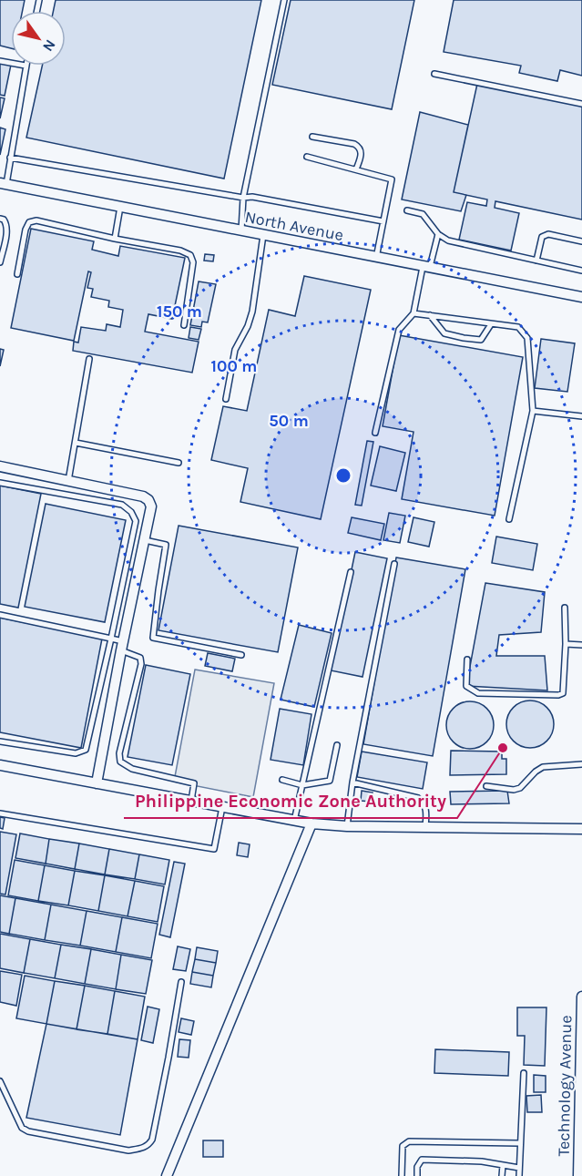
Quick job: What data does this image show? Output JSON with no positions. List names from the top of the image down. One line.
{"streets":{"street":["North Avenue","Technology Avenue"]},"places":["Philippine Economic Zone Authority"],"north":"bottom right","rings":["150 m","100 m","50 m"]}
